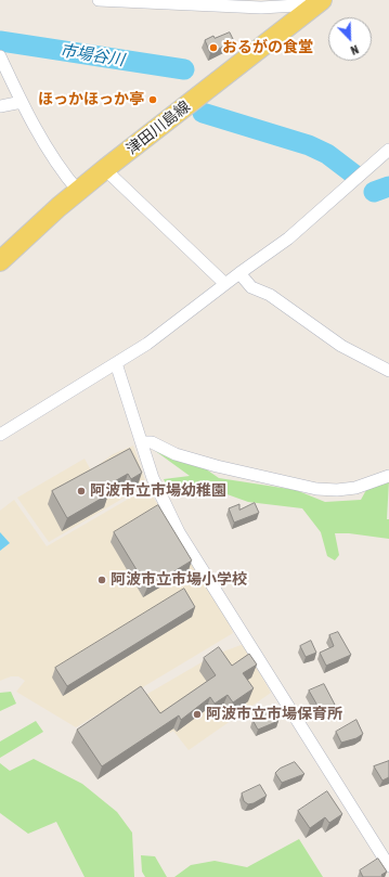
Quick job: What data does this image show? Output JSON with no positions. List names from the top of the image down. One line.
{"streets":{"main road":["津田川島線"]},"water":["市場谷川"],"places":["おるがの食堂","ほっかほっか亭","阿波市立市場幼稚園","阿波市立市場小学校","阿波市立市場保育所"],"north":"bottom right"}
